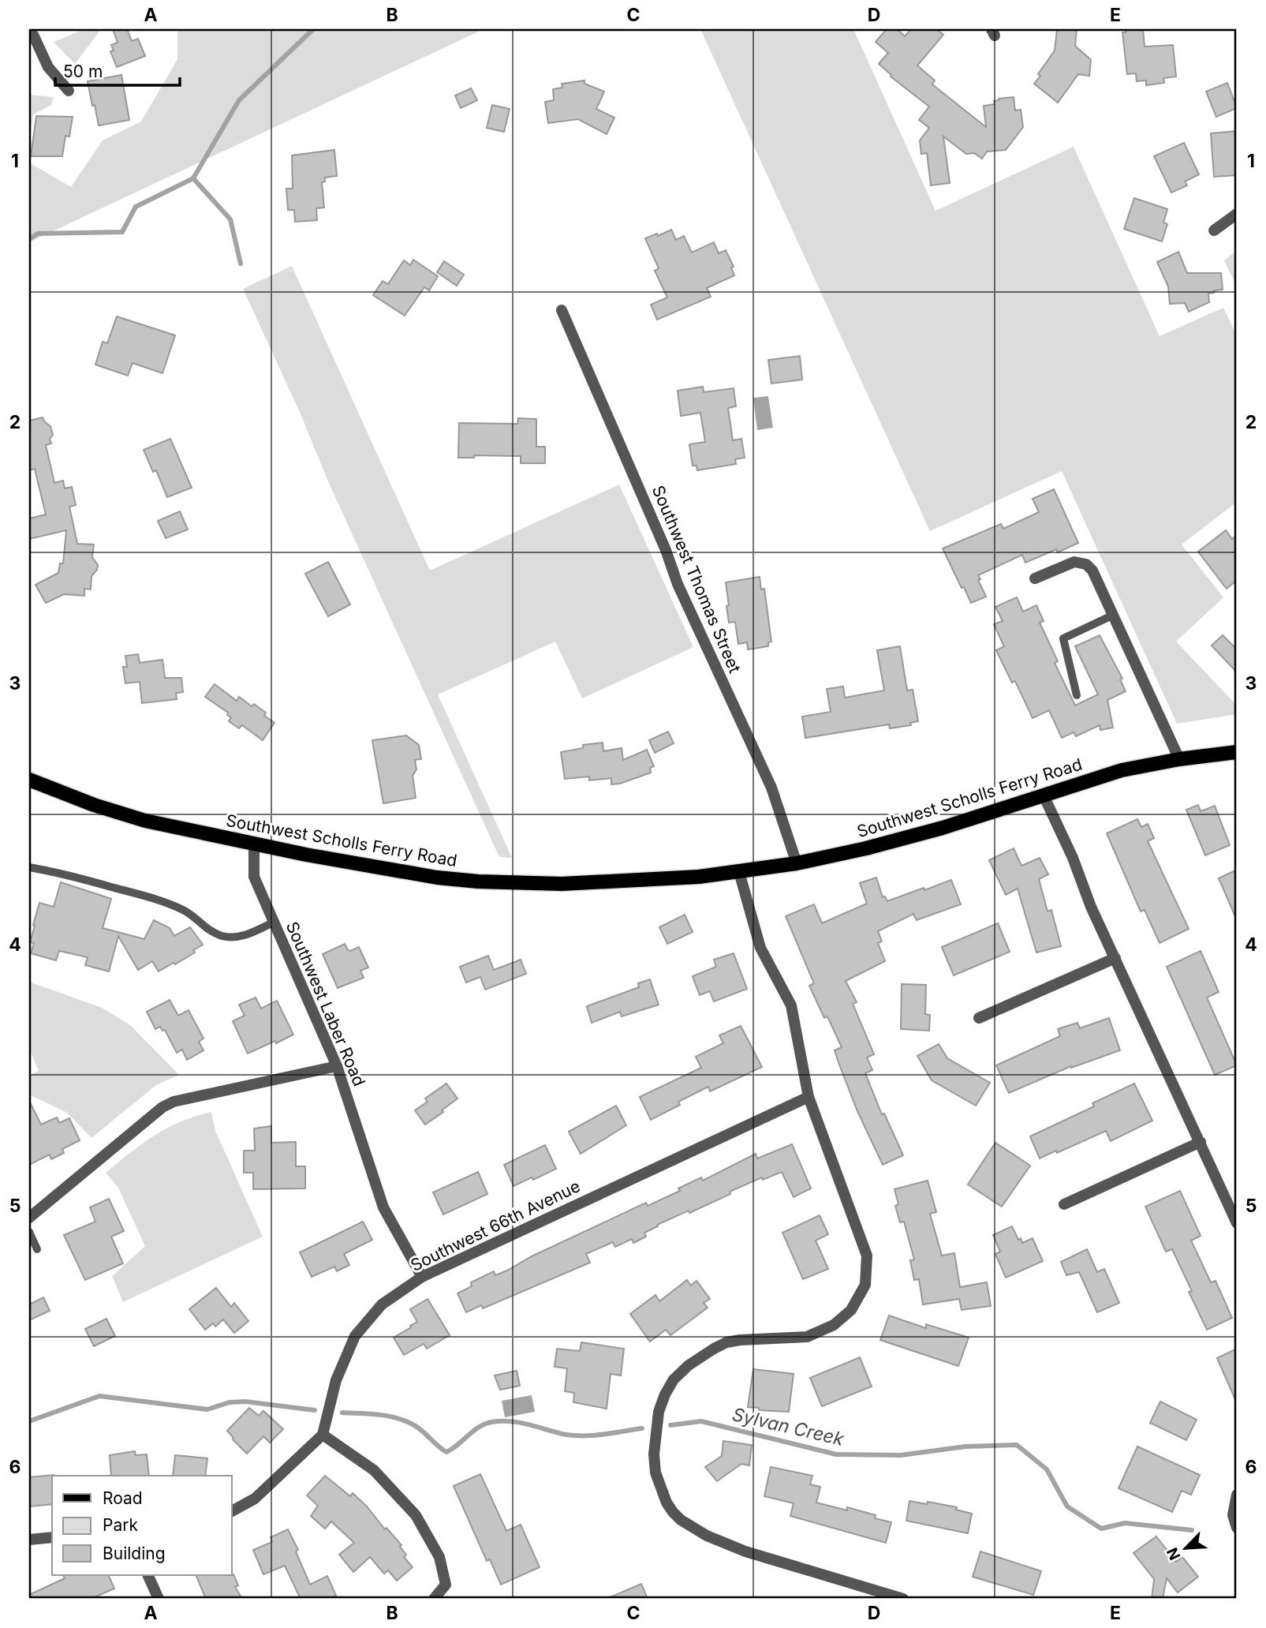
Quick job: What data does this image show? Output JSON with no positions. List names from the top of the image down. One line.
{"streets":{"main road":["Southwest Scholls Ferry Road"],"street":["Southwest Thomas Street","Southwest Laber Road","Southwest 66th Avenue"]},"crossings":[["Southwest Thomas Street","Southwest Scholls Ferry Road"],["Southwest Scholls Ferry Road","Southwest Laber Road"],["Southwest Laber Road","Southwest 66th Avenue"]],"water":["Sylvan Creek"],"legend":["Road","Park","Building"],"scale_bar":"50 m","north":"bottom left","grid":{"columns":["A","B","C","D","E"],"rows":["1","2","3","4","5","6"]}}
